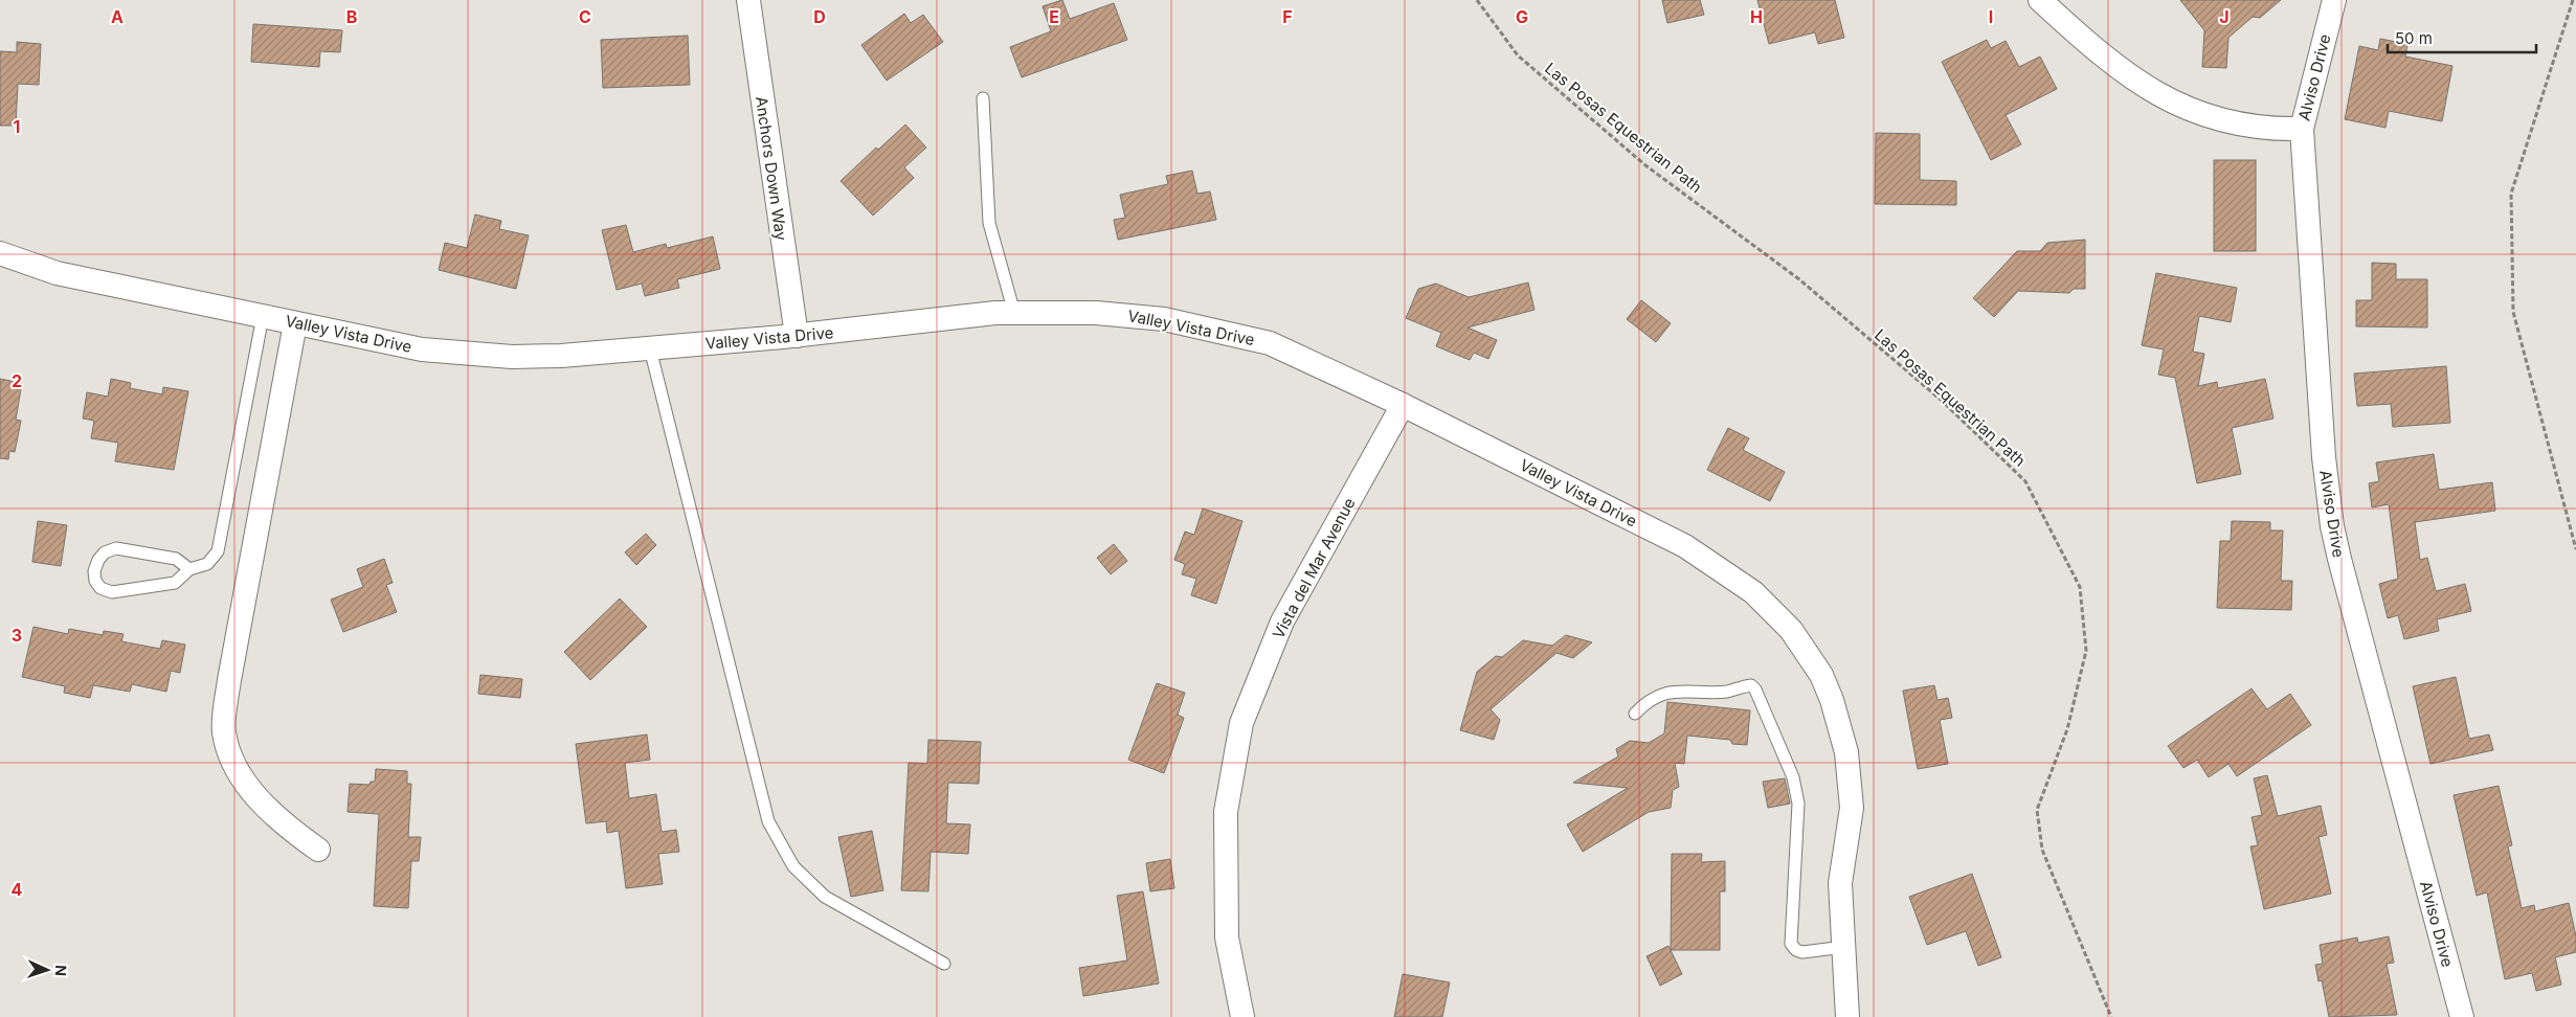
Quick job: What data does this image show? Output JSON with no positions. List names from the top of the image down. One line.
{"streets":{"street":["Alviso Drive","Anchors Down Way","Valley Vista Drive","Vista del Mar Avenue"],"path":["Las Posas Equestrian Path"]},"crossings":[["Anchors Down Way","Valley Vista Drive"],["Valley Vista Drive","Vista del Mar Avenue"]],"scale_bar":"50 m","north":"right","grid":{"columns":["A","B","C","D","E","F","G","H","I","J"],"rows":["1","2","3","4"]}}
